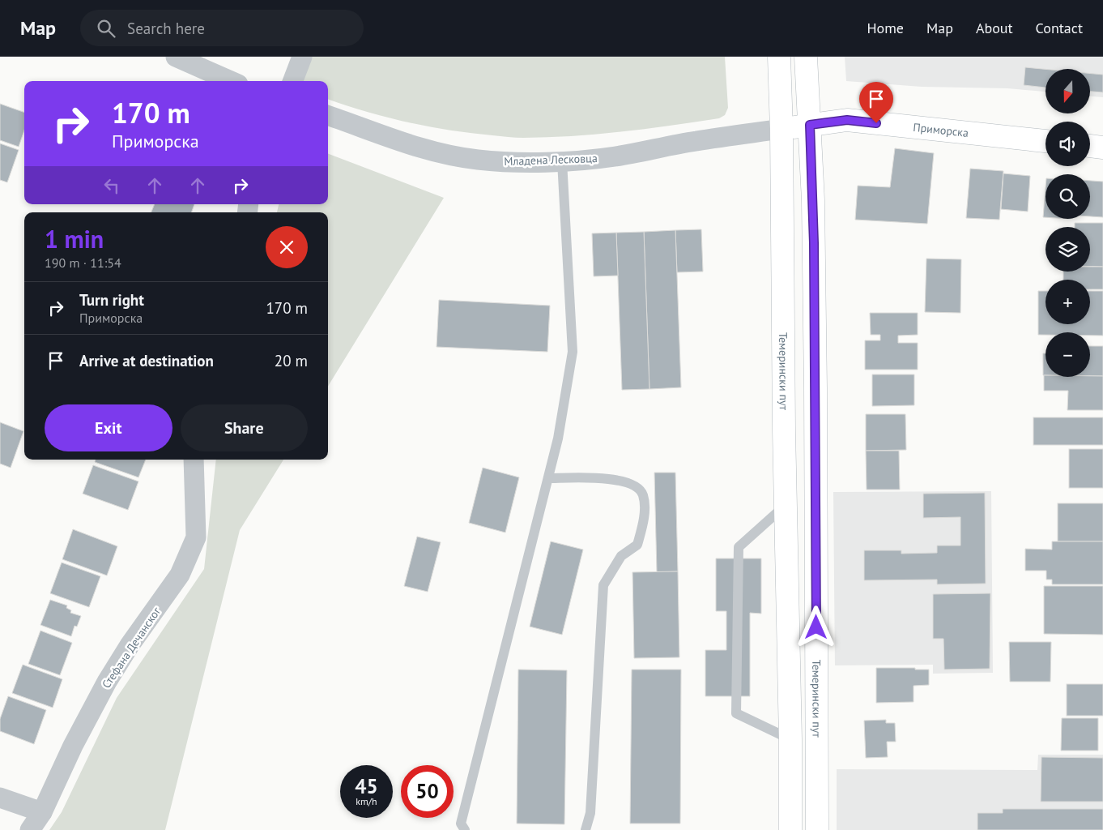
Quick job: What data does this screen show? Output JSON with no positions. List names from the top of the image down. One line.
{"streets":{"main road":["Приморска","Темерински пут"],"street":["Младена Лесковца","Стефана Дечанског"]},"crossings":[["Приморска","Младена Лесковца"],["Приморска","Темерински пут"],["Младена Лесковца","Темерински пут"]],"north":"bottom","page":{"header":"Map","search":"Search here","nav":["Home","Map","About","Contact"],"map_buttons":["+","−"],"turn":["170 m","Приморска"],"heading":["1 min","190 m · 11:54"],"list":[{"name":"Turn right","note":"Приморска","value":"170 m"},{"name":"Arrive at destination","value":"20 m"}],"buttons":["Exit","Share"],"speed":"45 km/h","limit":"50"}}
